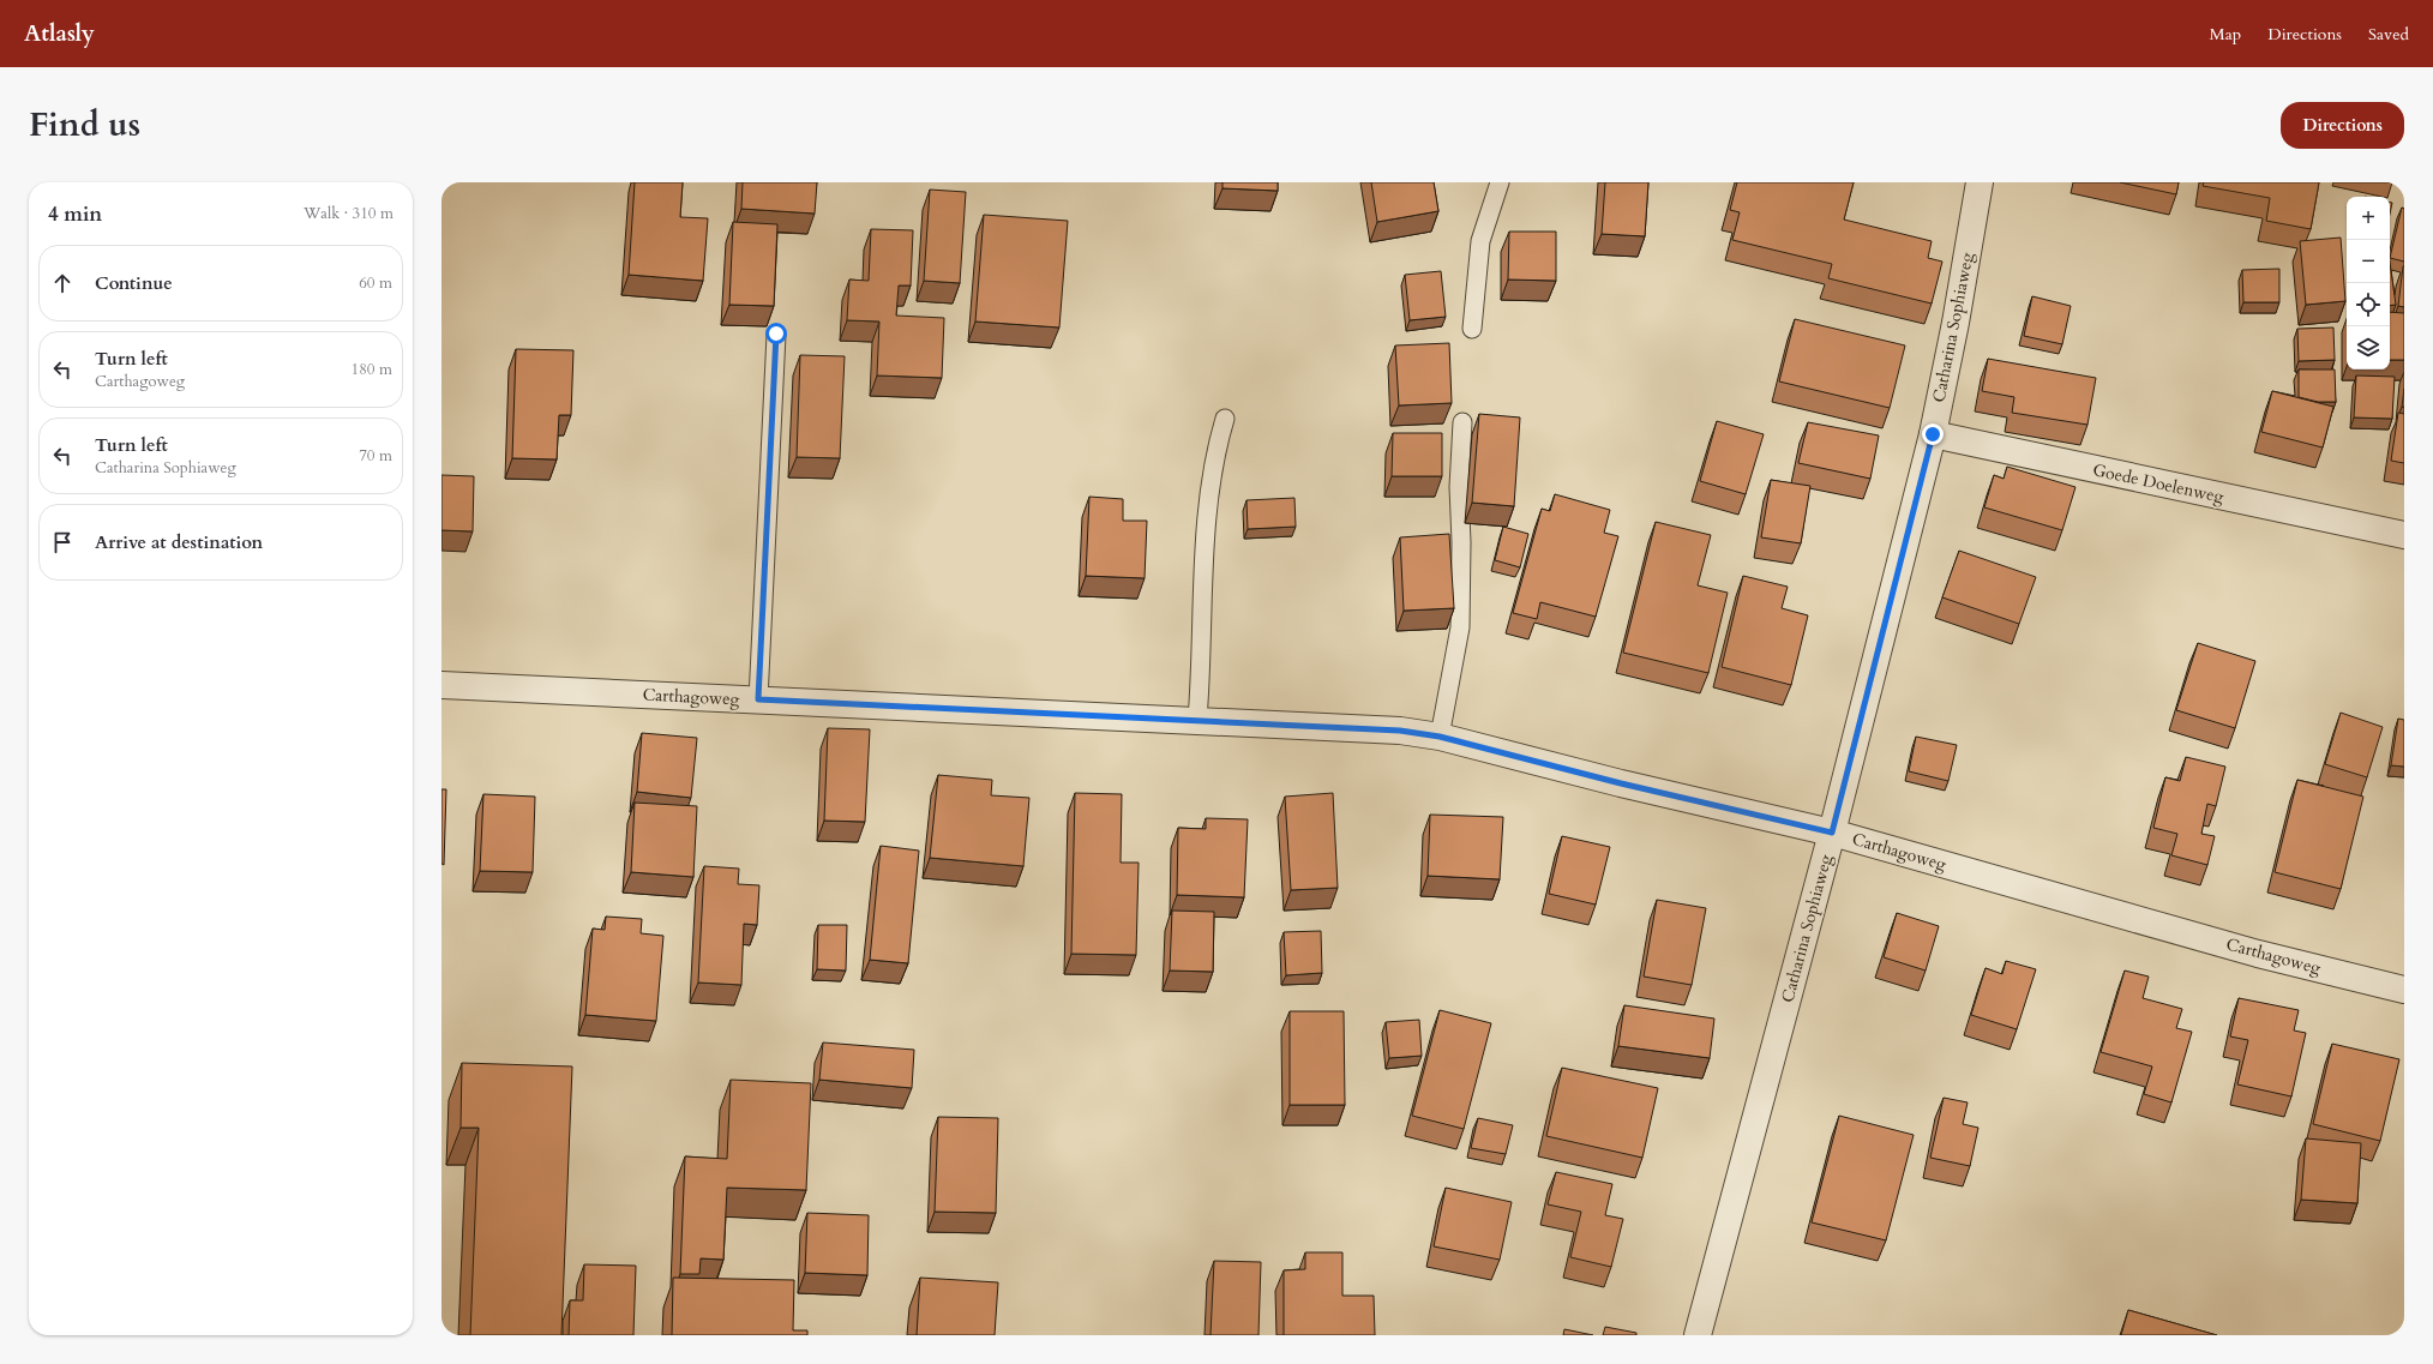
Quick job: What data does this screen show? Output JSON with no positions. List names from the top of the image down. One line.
{"streets":{"street":["Catharina Sophiaweg","Goede Doelenweg","Carthagoweg"]},"crossings":[["Catharina Sophiaweg","Goede Doelenweg"],["Catharina Sophiaweg","Carthagoweg"]],"page":{"header":"Atlasly","nav":["Map","Directions","Saved"],"title":"Find us","buttons":"Directions","heading":["4 min","Walk · 310 m"],"map_buttons":["+","−"],"list":[["Continue","60 m"],["Turn left","Carthagoweg","180 m"],["Turn left","Catharina Sophiaweg","70 m"],"Arrive at destination"]}}
